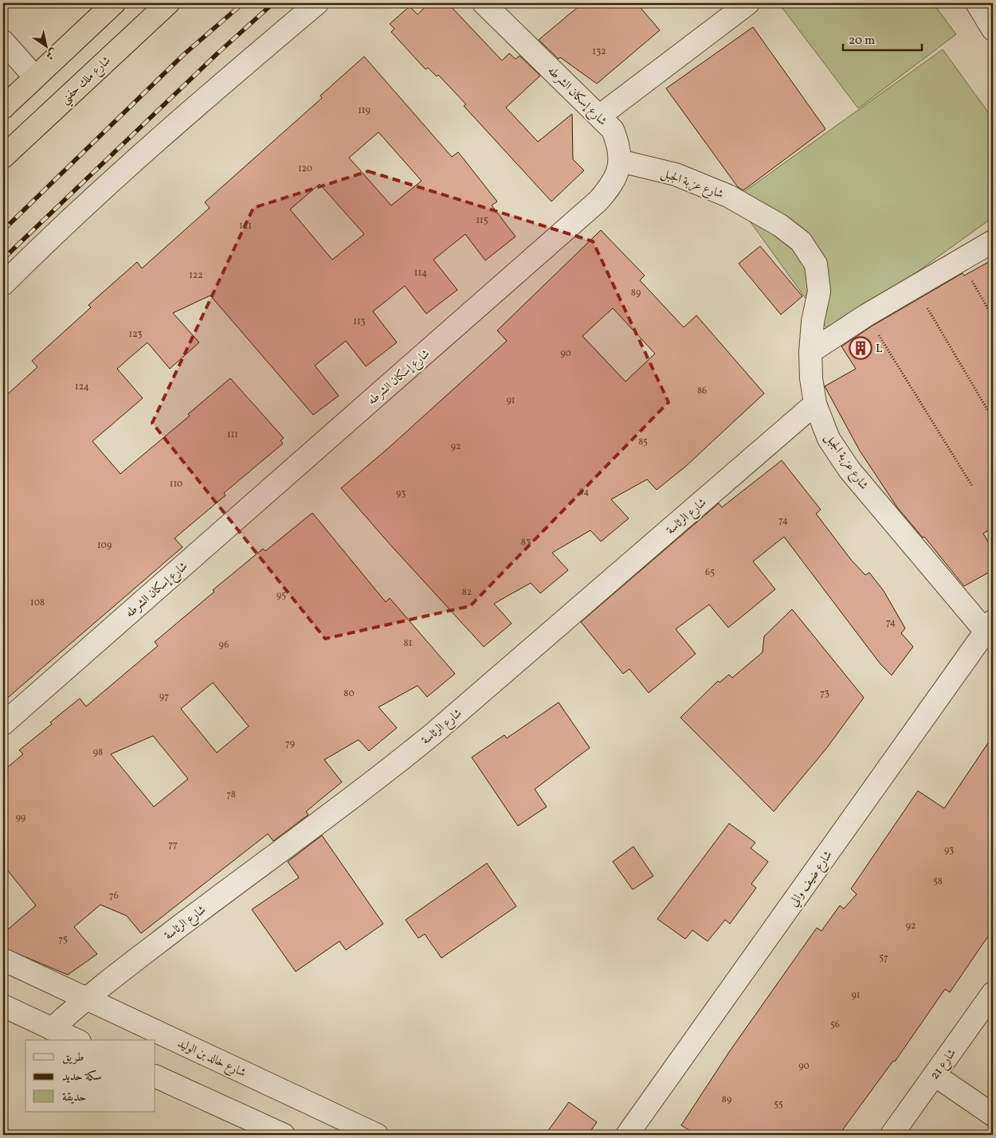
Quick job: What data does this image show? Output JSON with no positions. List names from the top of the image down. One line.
{"streets":{"highway":["شارع ملك حفني"],"street":["شارع إسكان الشرطه","شارع عزبة الجبل","شارع الرئاسة","شارع ضيف والي","شارع خالد بن الوليد","شارع 21"]},"crossings":[["شارع إسكان الشرطه","شارع عزبة الجبل"],["شارع عزبة الجبل","شارع الرئاسة"],["شارع عزبة الجبل","شارع ضيف والي"],["شارع الرئاسة","شارع خالد بن الوليد"]],"places":{"building":["L"]},"house_numbers":["132","119","120","115","121","114","122","89","113","123","90","124","86","91","111","85","92","110","84","93","74","83","109","65","82","95","108","74","81","96","80","73","97","79","98","78","99","77","93","58","76","92","75","57","91","56","90","89","55"],"legend":["طريق","سكة حديد","حديقة"],"scale_bar":"20 m","north":"bottom right"}
